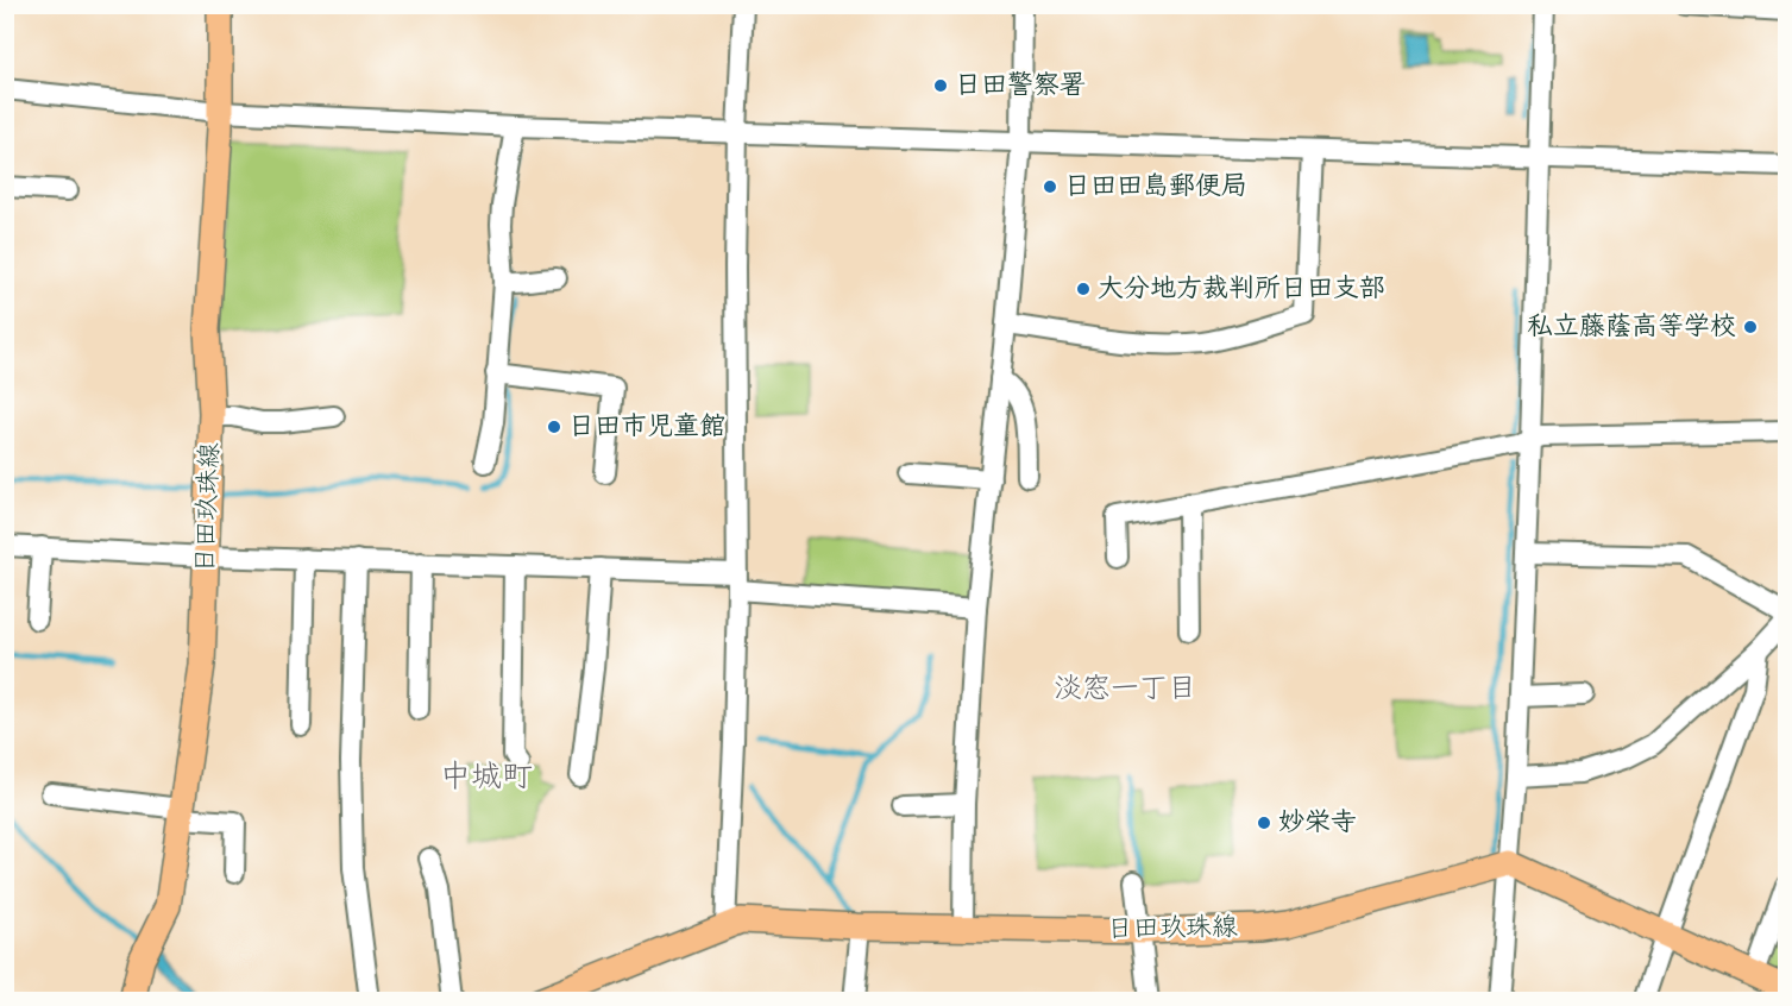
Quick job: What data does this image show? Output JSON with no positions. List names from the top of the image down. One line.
{"streets":{"main road":["日田玖珠線"]},"districts":["淡窓一丁目","中城町"],"places":["日田警察署","日田田島郵便局","大分地方裁判所日田支部","私立藤蔭高等学校","日田市児童館","妙栄寺"]}
